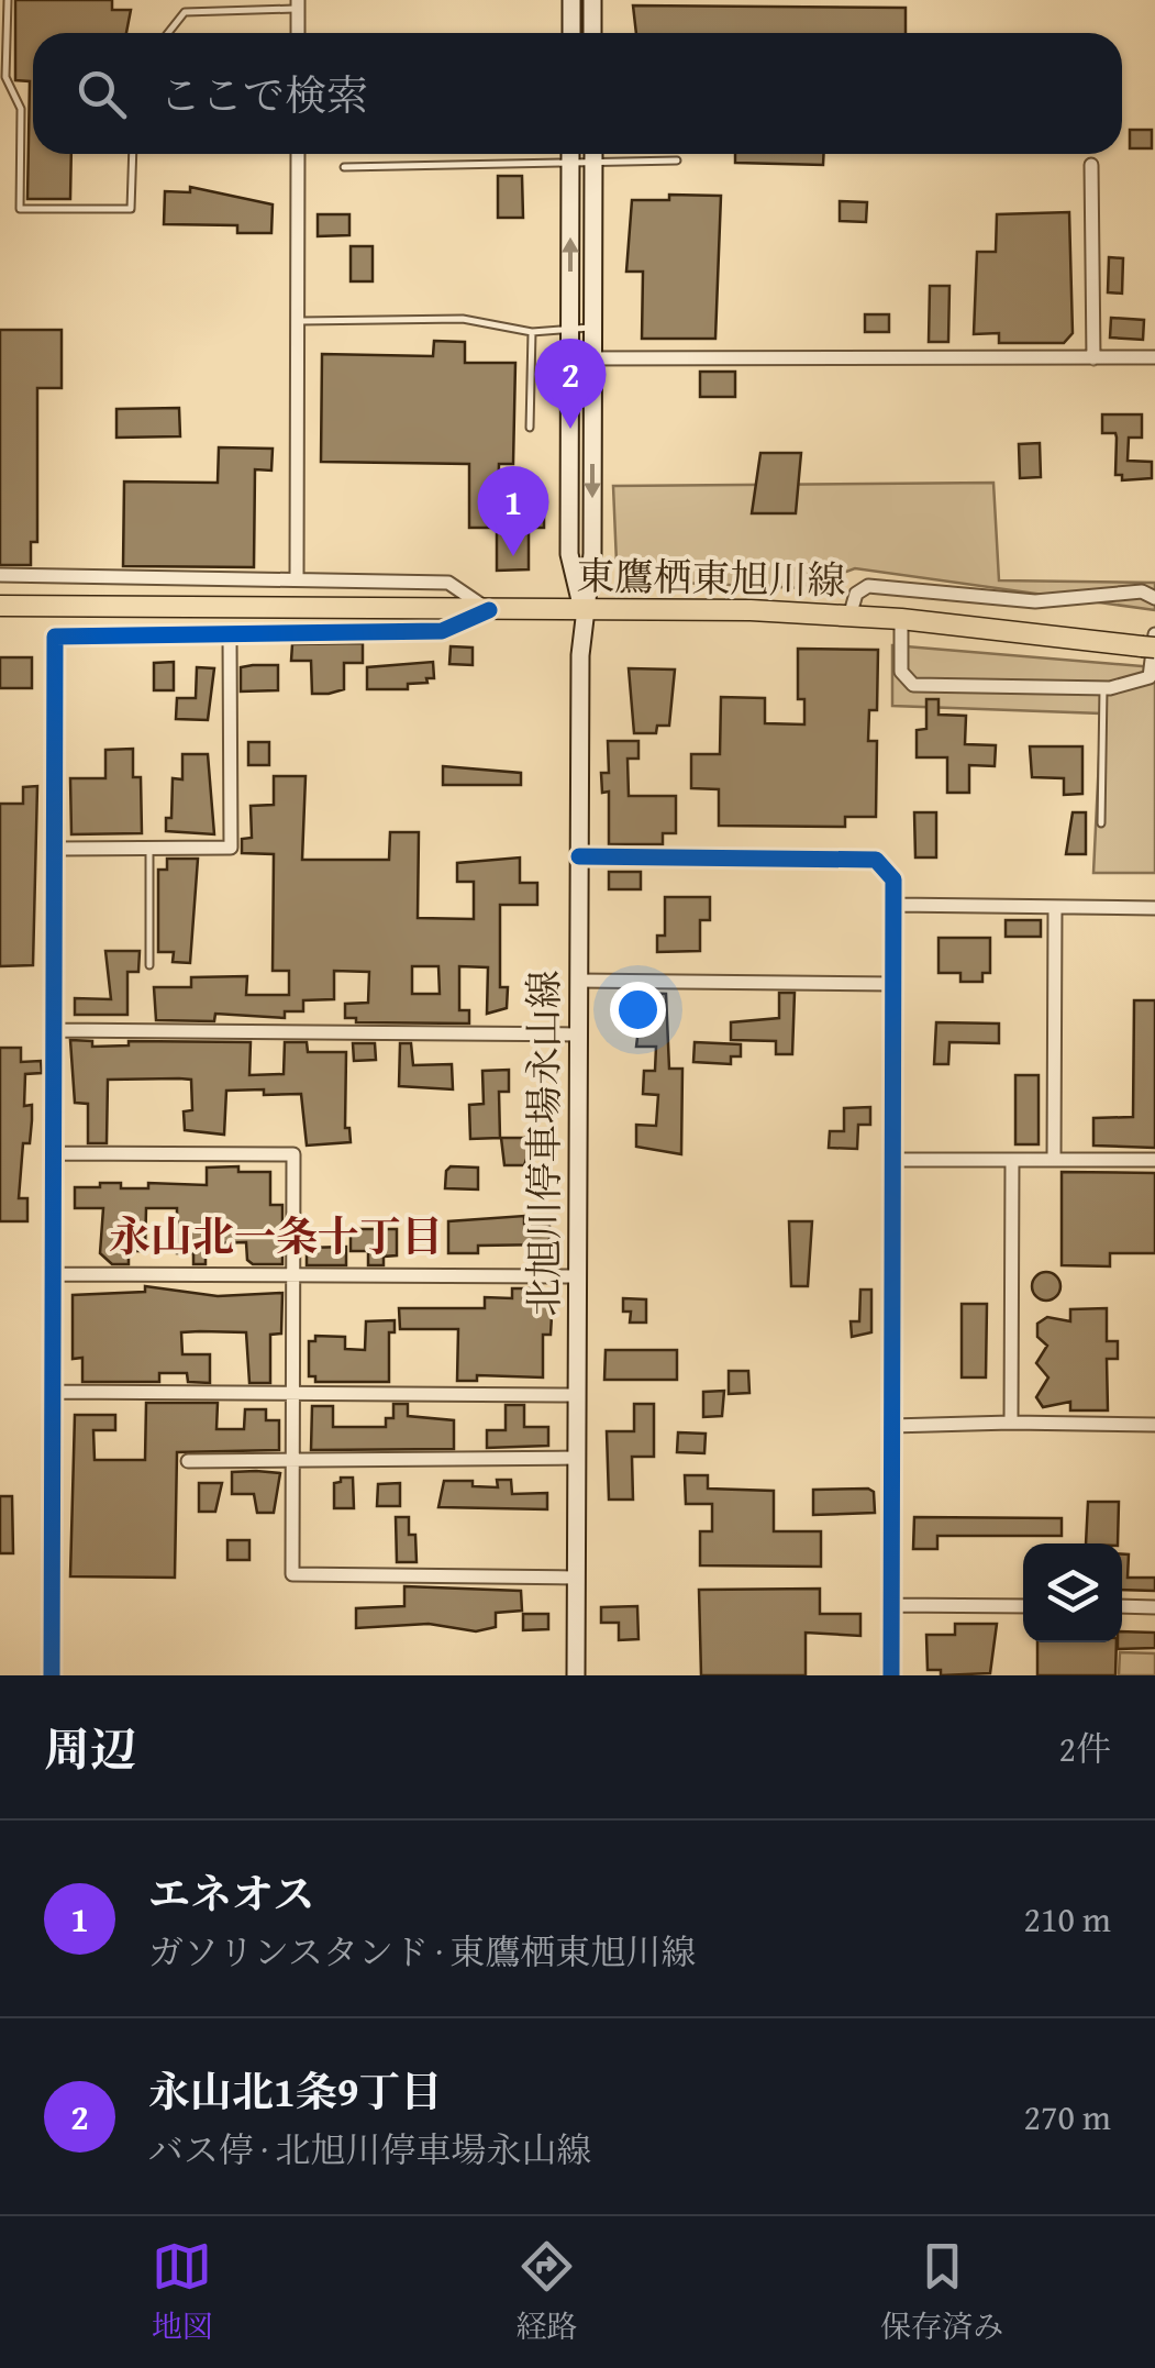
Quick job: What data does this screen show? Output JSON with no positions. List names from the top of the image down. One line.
{"streets":{"main road":["東鷹栖東旭川線","北旭川停車場永山線"]},"crossings":[["東鷹栖東旭川線","北旭川停車場永山線"]],"districts":["永山北一条十丁目"],"page":{"search":"ここで検索","pins":["2","1"],"heading":["周辺","2件"],"list":[{"mark":"1","name":"エネオス","note":"ガソリンスタンド · 東鷹栖東旭川線","value":"210 m"},{"mark":"2","name":"永山北1条9丁目","note":"バス停 · 北旭川停車場永山線","value":"270 m"}],"nav":["地図","経路","保存済み"]}}
